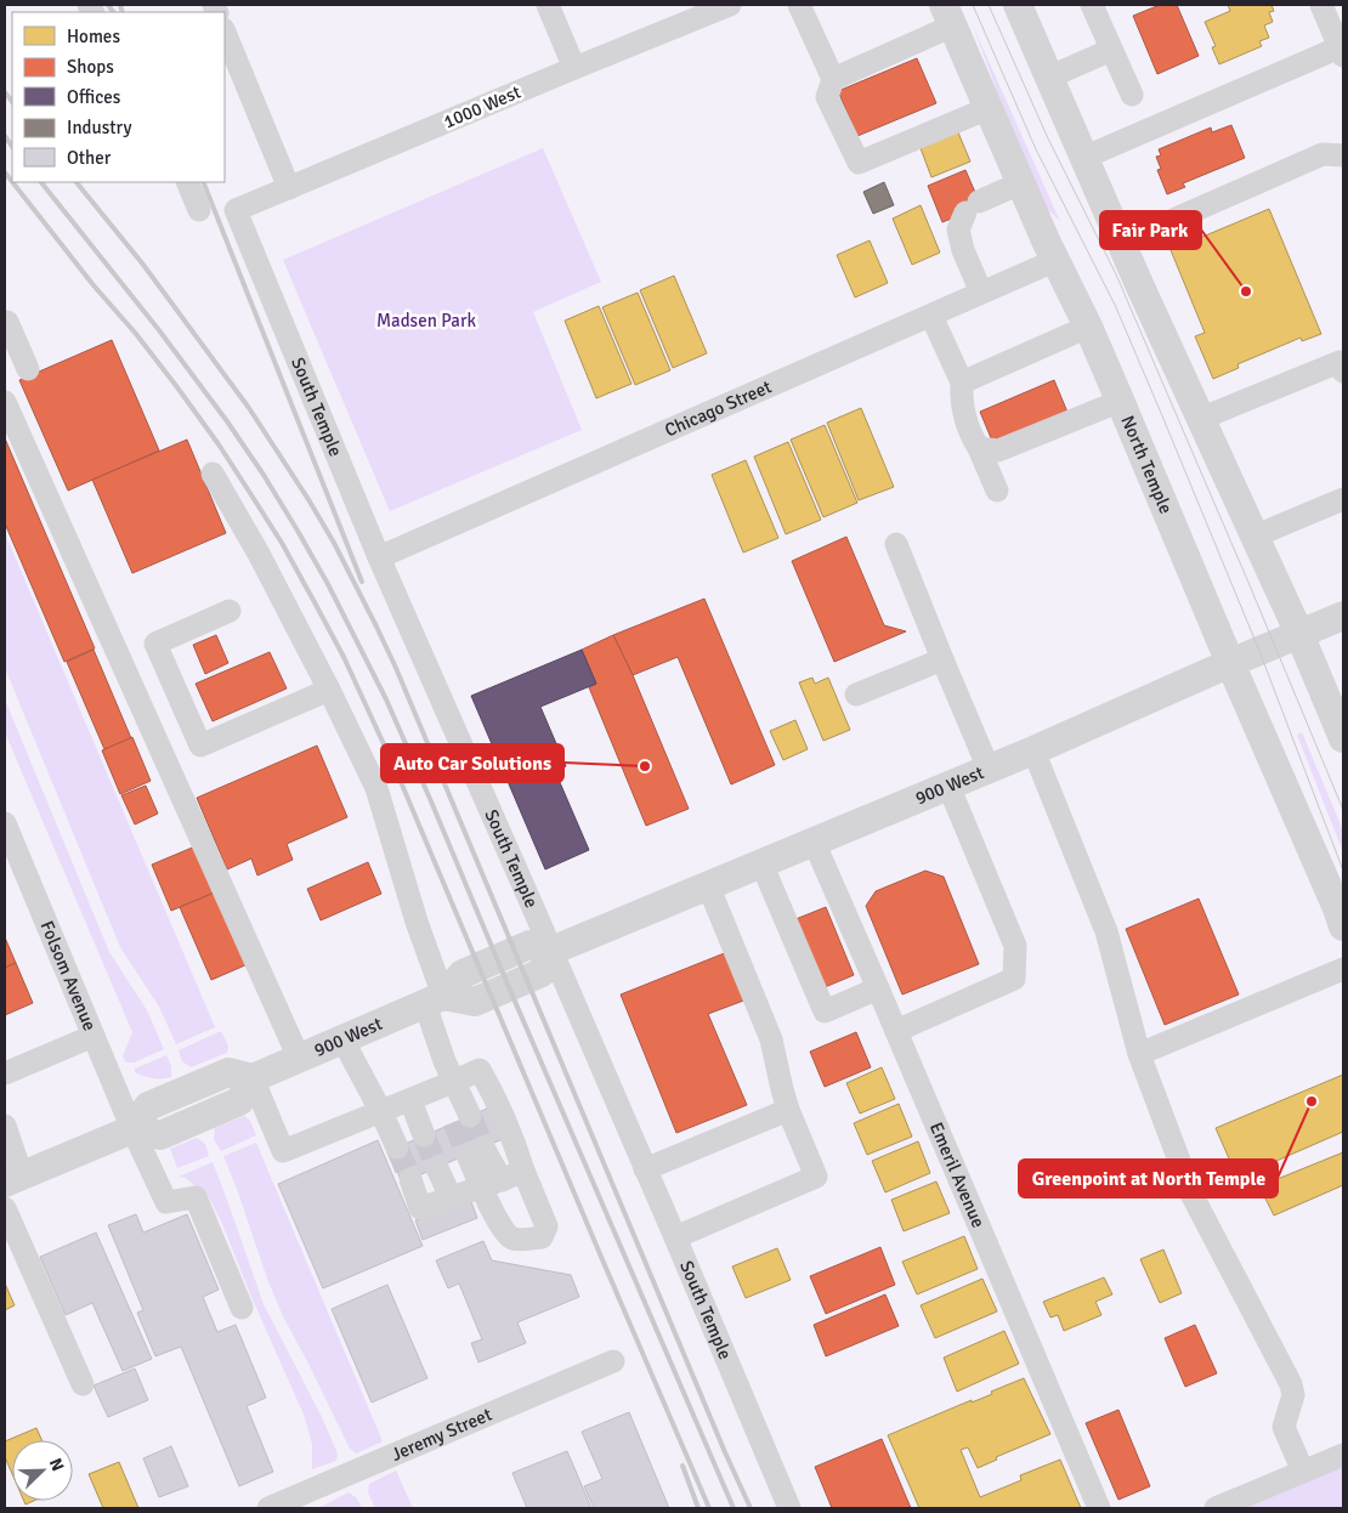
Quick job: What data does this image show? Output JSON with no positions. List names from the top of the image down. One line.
{"streets":{"main road":["North Temple","900 West"],"street":["1000 West","South Temple","Chicago Street","Folsom Avenue","Emeril Avenue","Jeremy Street"]},"crossings":[["1000 West","South Temple"],["South Temple","Chicago Street"],["South Temple","900 West"],["Chicago Street","North Temple"],["North Temple","900 West"],["900 West","Emeril Avenue"]],"parks":["Madsen Park"],"places":["Fair Park","Auto Car Solutions","Greenpoint at North Temple"],"legend":["Homes","Shops","Offices","Industry","Other"],"north":"top right"}
